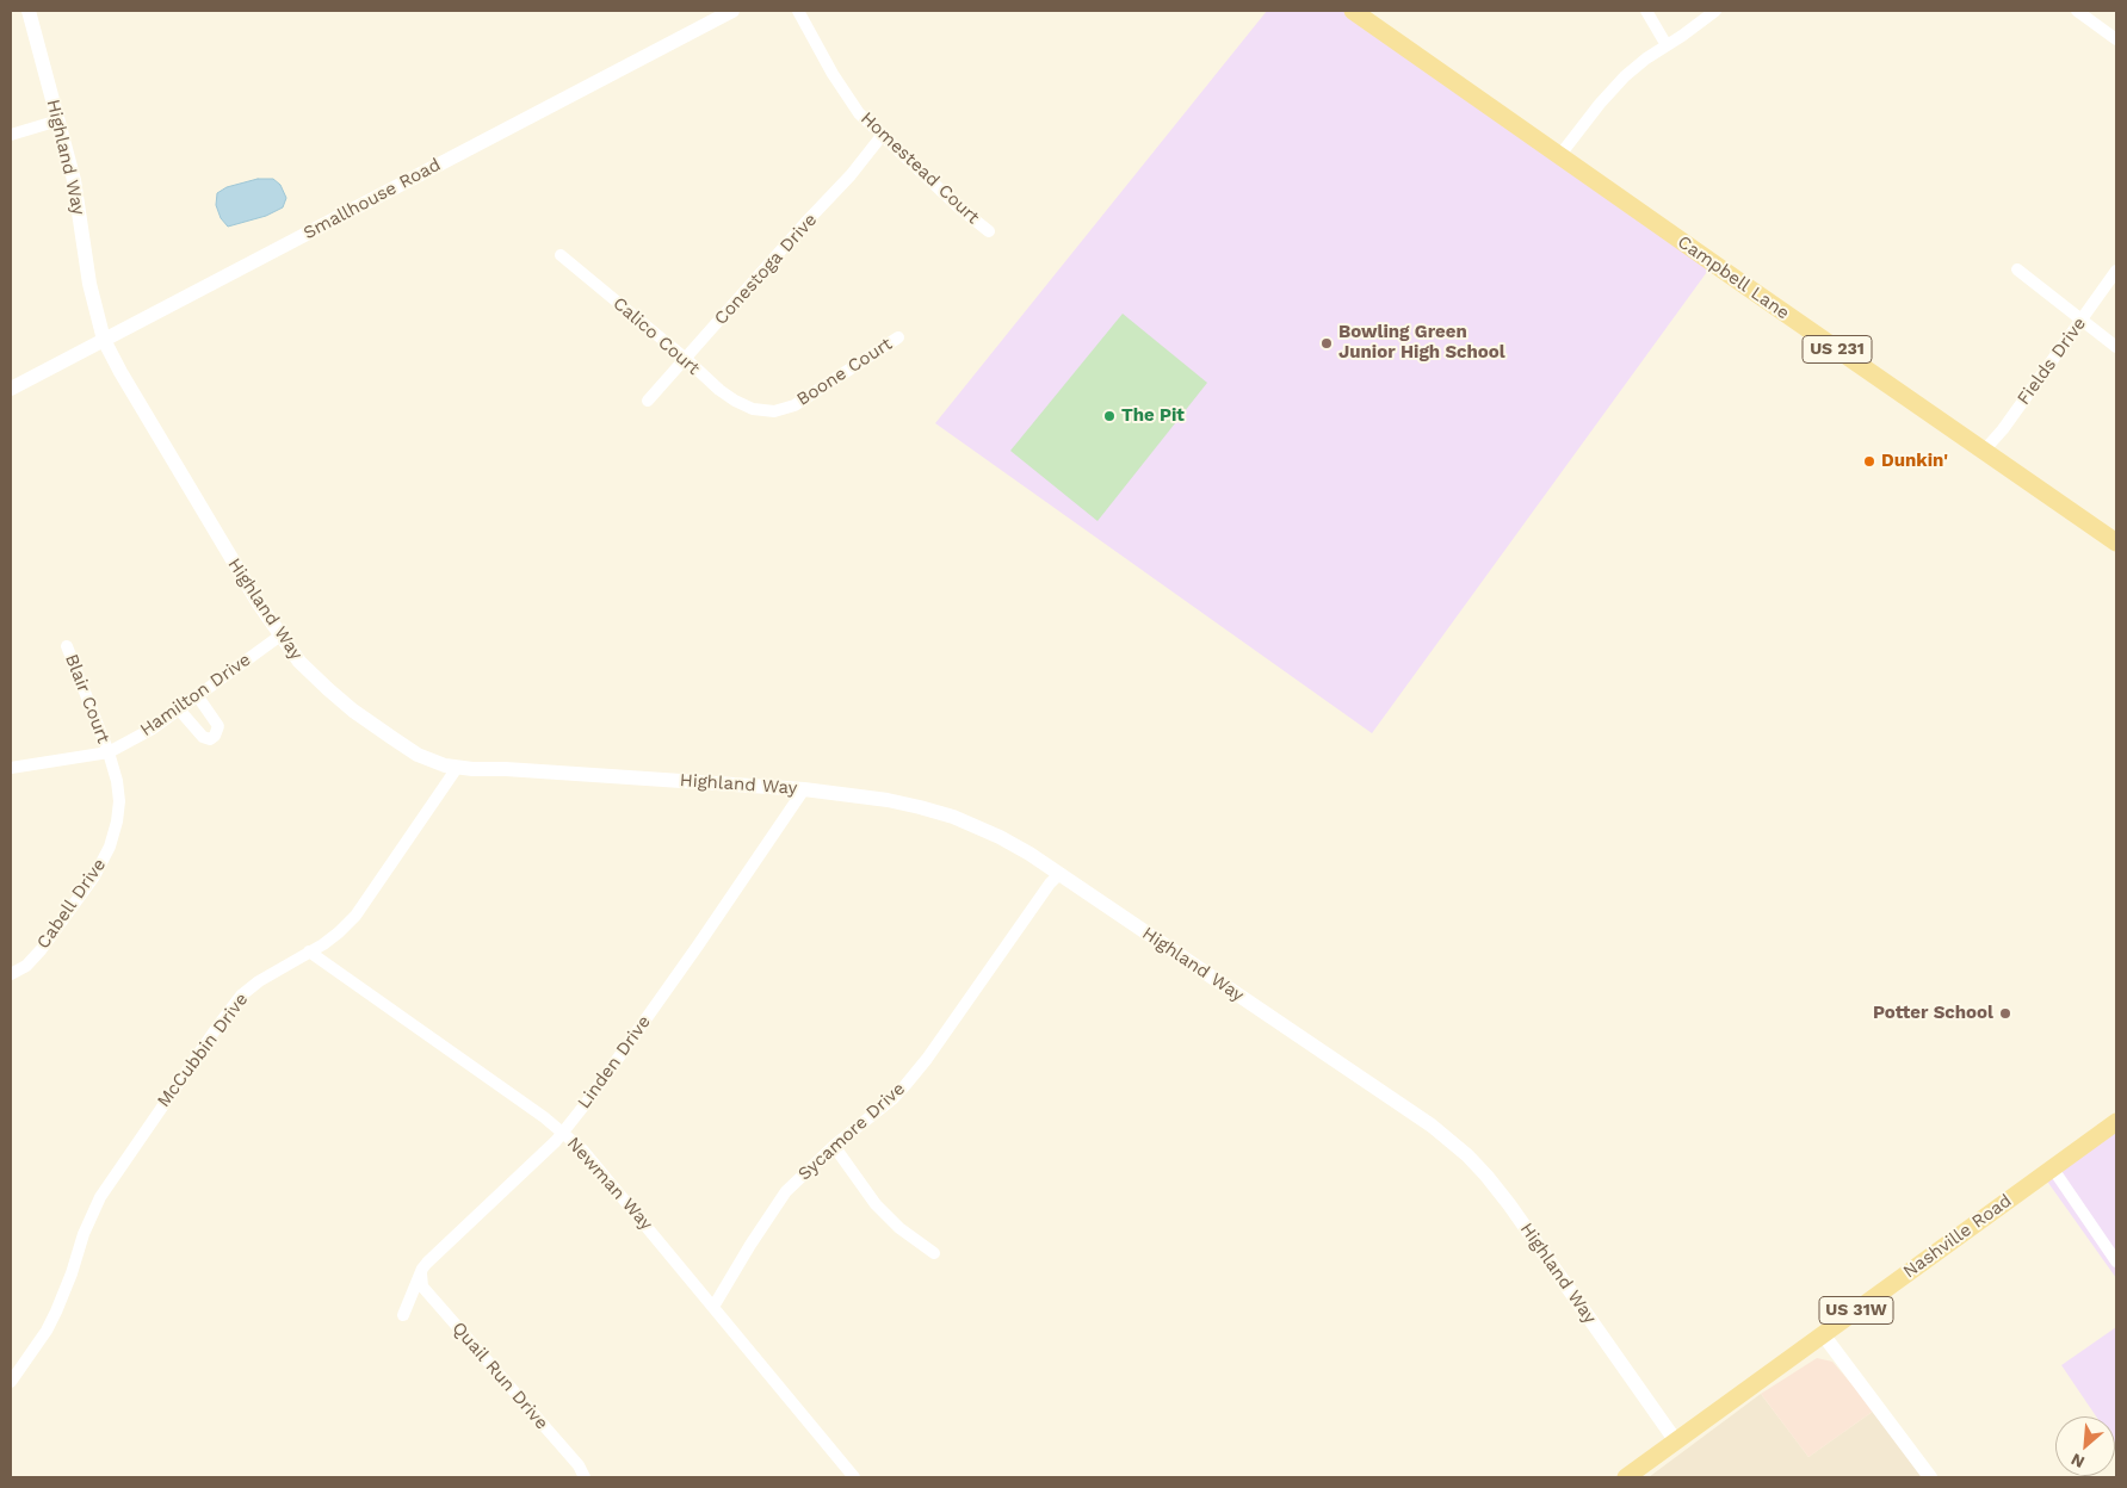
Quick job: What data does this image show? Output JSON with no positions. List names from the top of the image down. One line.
{"streets":{"main road":["Campbell Lane","US 231","Nashville Road","US 31W"],"street":["Highland Way","Homestead Court","Smallhouse Road","Conestoga Drive","Calico Court","Fields Drive","Boone Court","Hamilton Drive","Blair Court","Cabell Drive","McCubbin Drive","Linden Drive","Sycamore Drive","Newman Way","Quail Run Drive"]},"crossings":[["Highland Way","Smallhouse Road"],["Highland Way","Hamilton Drive"],["Highland Way","McCubbin Drive"],["Highland Way","Linden Drive"],["Highland Way","Sycamore Drive"],["Highland Way","Nashville Road"],["Homestead Court","Conestoga Drive"],["Conestoga Drive","Calico Court"],["Campbell Lane","Fields Drive"],["Calico Court","Boone Court"],["Hamilton Drive","Blair Court"],["Hamilton Drive","Cabell Drive"],["Blair Court","Cabell Drive"],["McCubbin Drive","Newman Way"],["Linden Drive","Newman Way"],["Linden Drive","Quail Run Drive"],["Sycamore Drive","Newman Way"]],"places":["Bowling Green Junior High School","The Pit","Dunkin'","Potter School"],"north":"bottom left"}
